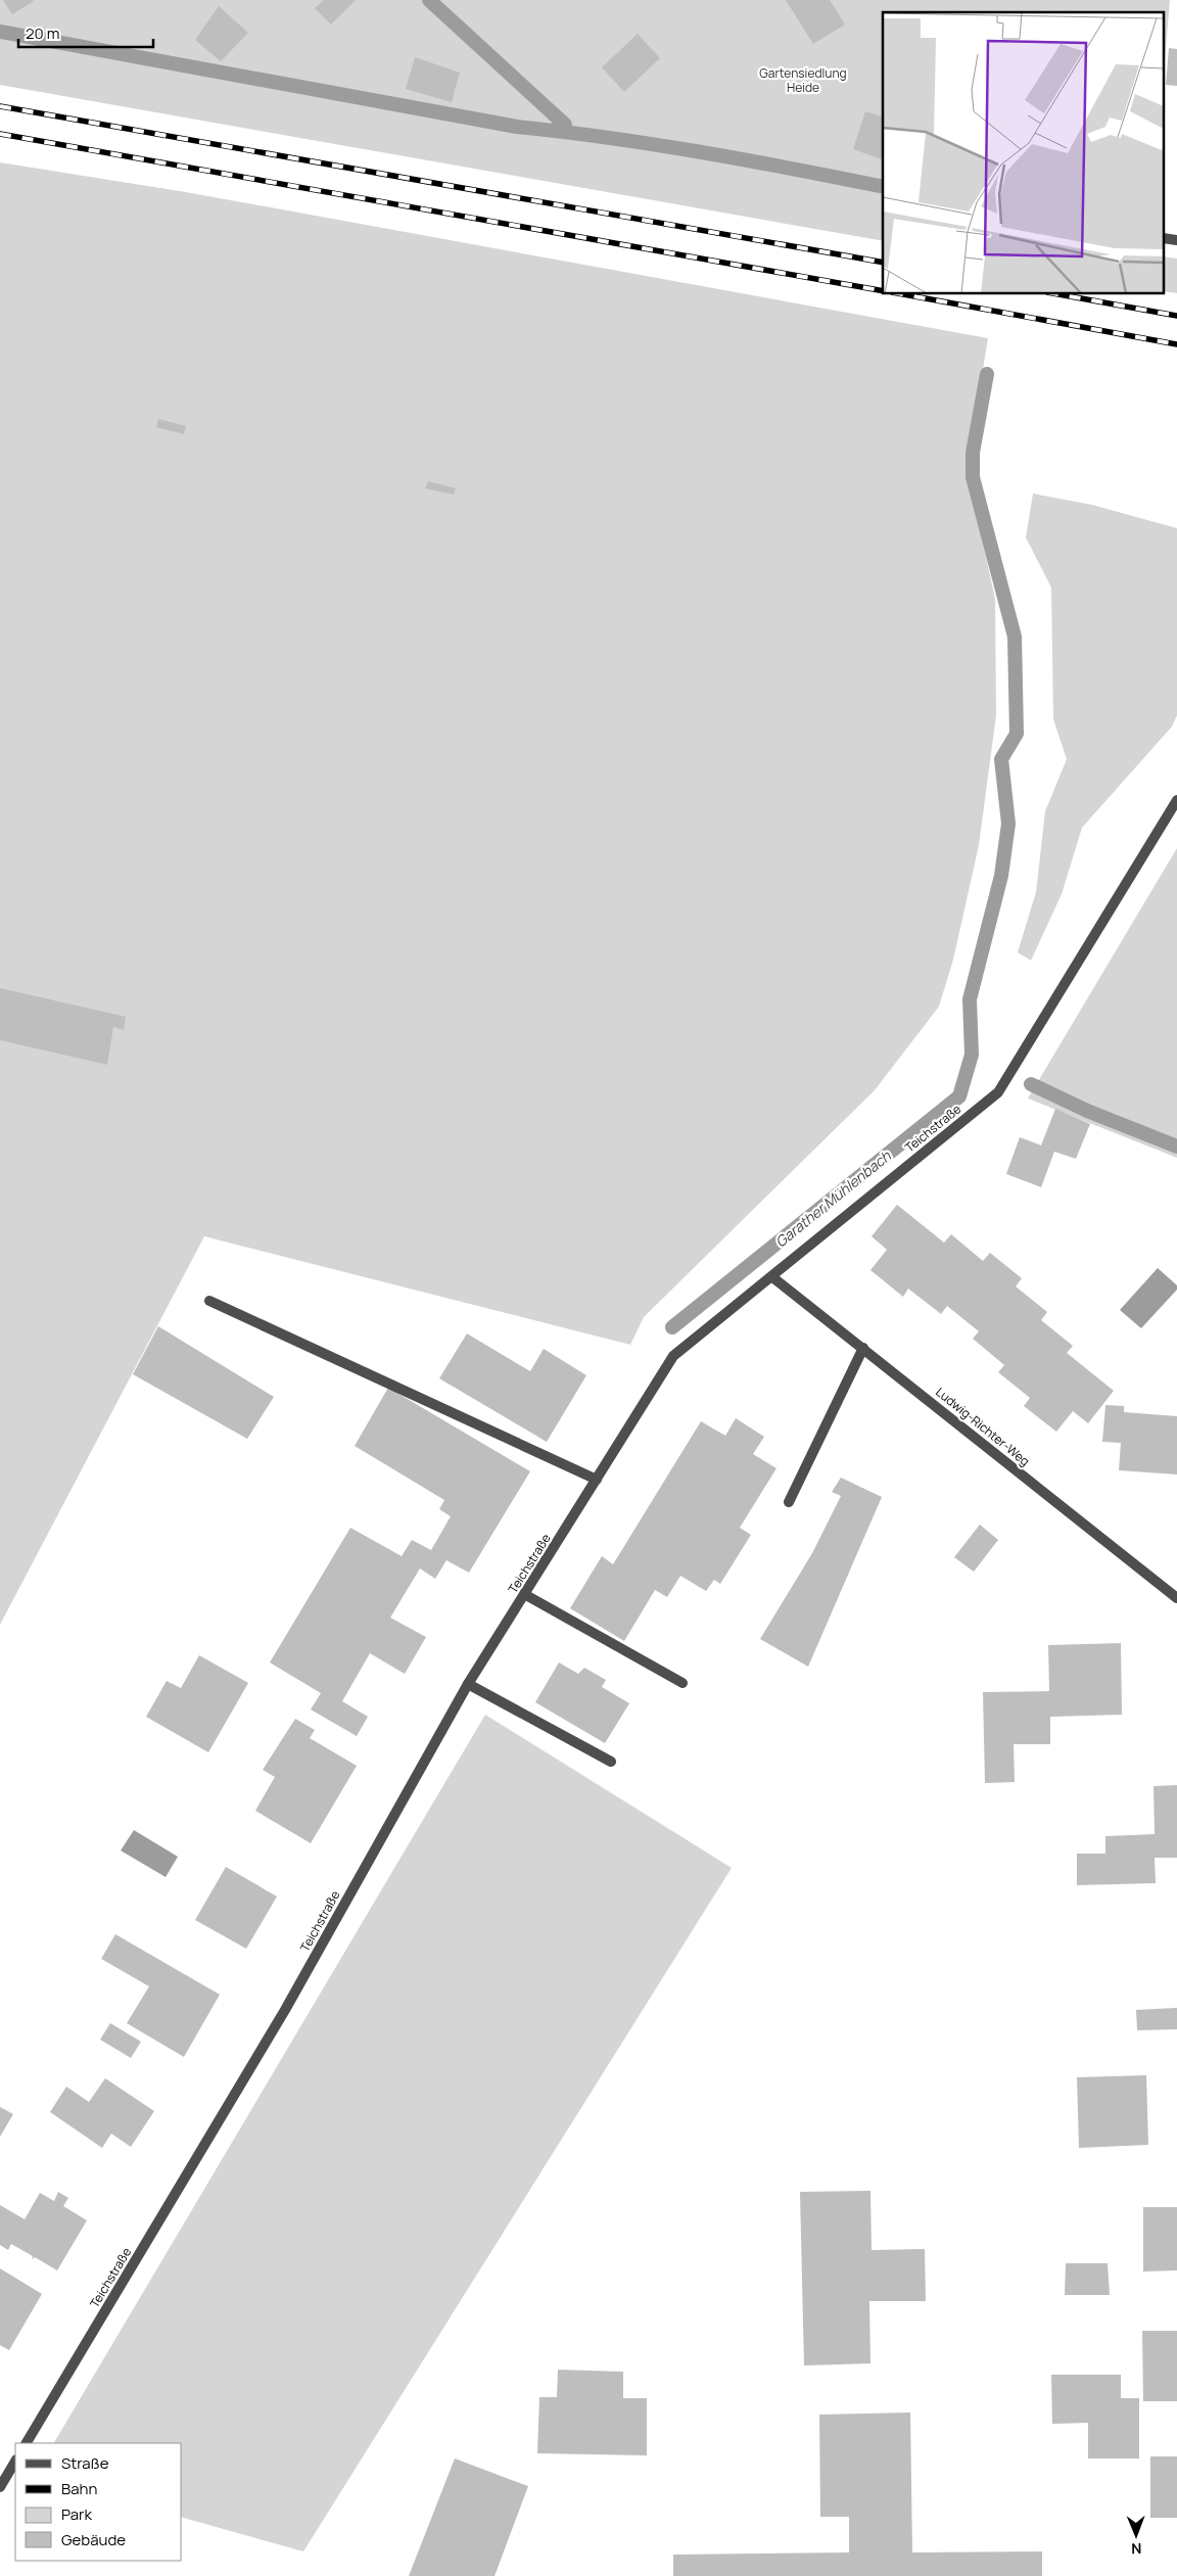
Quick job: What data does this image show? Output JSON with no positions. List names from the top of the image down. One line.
{"streets":{"street":["Teichstraße","Ludwig-Richter-Weg"]},"crossings":[["Teichstraße","Ludwig-Richter-Weg"]],"water":["Garather Mühlenbach"],"parks":["Gartensiedlung Heide"],"legend":["Straße","Bahn","Park","Gebäude"],"scale_bar":"20 m","north":"bottom"}
